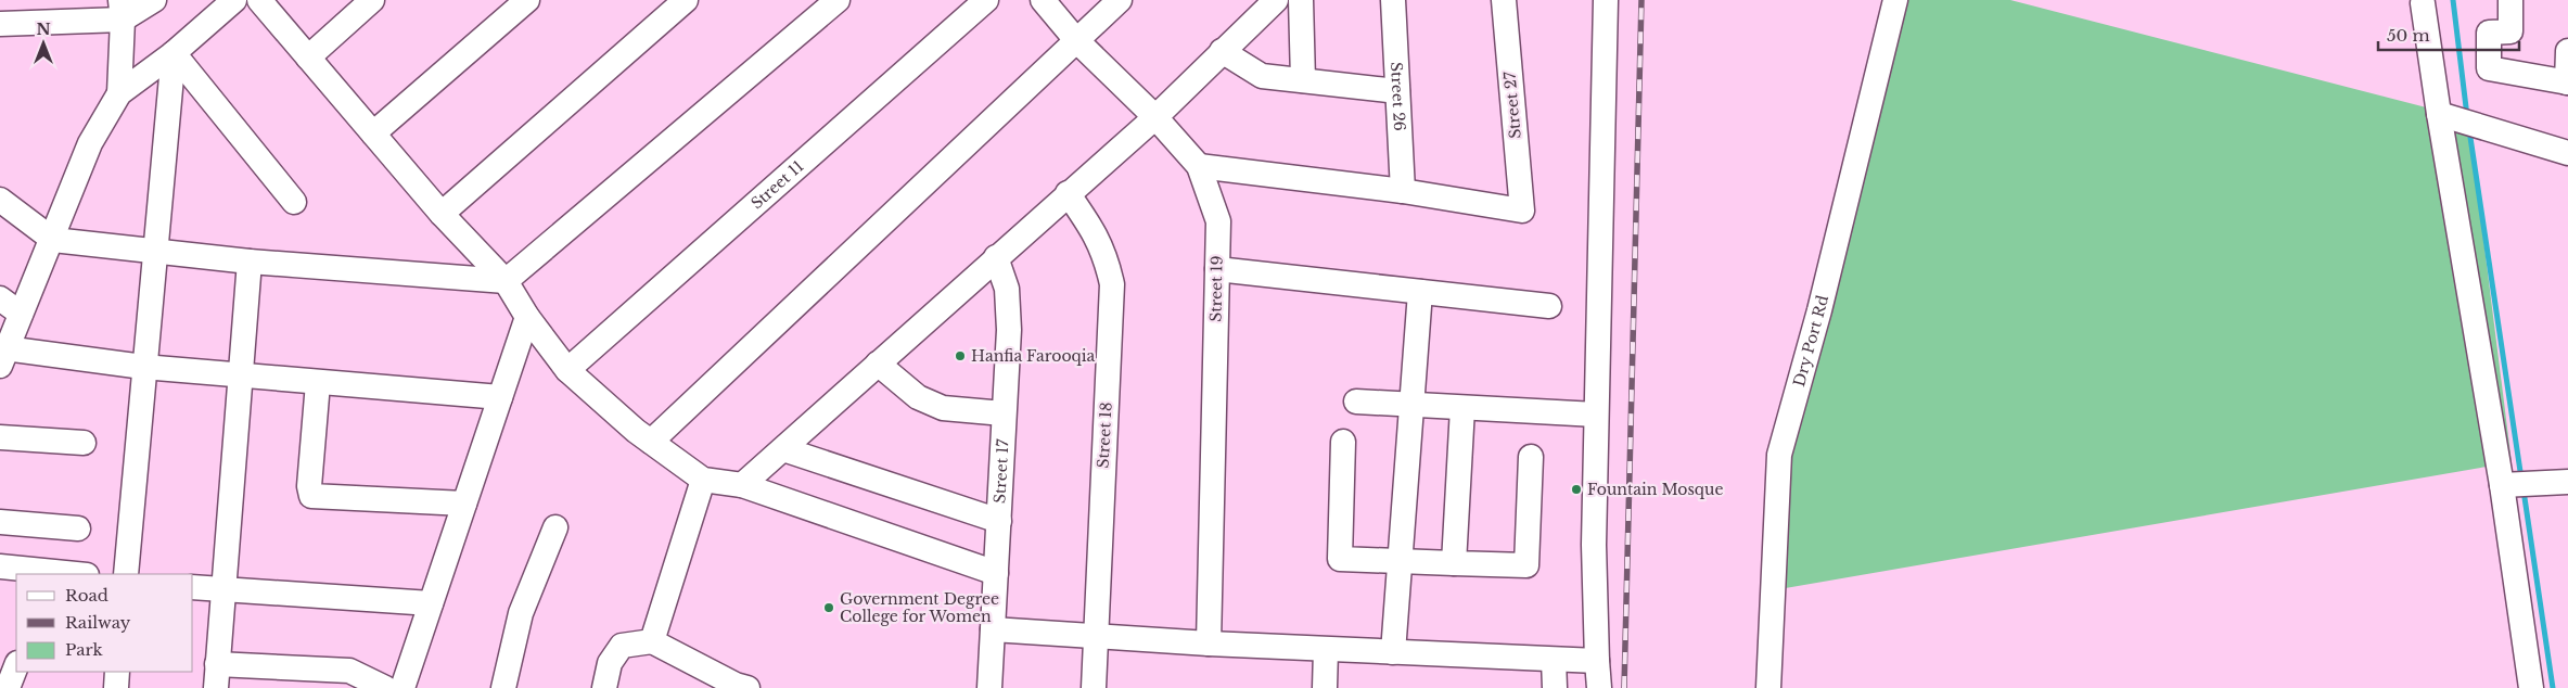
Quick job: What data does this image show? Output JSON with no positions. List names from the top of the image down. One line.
{"streets":{"street":["Street 26","Street 27","Street 11","Street 19","Dry Port Rd","Street 18","Street 17"]},"crossings":[["Street 26","Street 27"]],"places":["Hanfia Farooqia","Fountain Mosque","Government Degree College for Women"],"legend":["Road","Railway","Park"],"scale_bar":"50 m","north":"top"}
